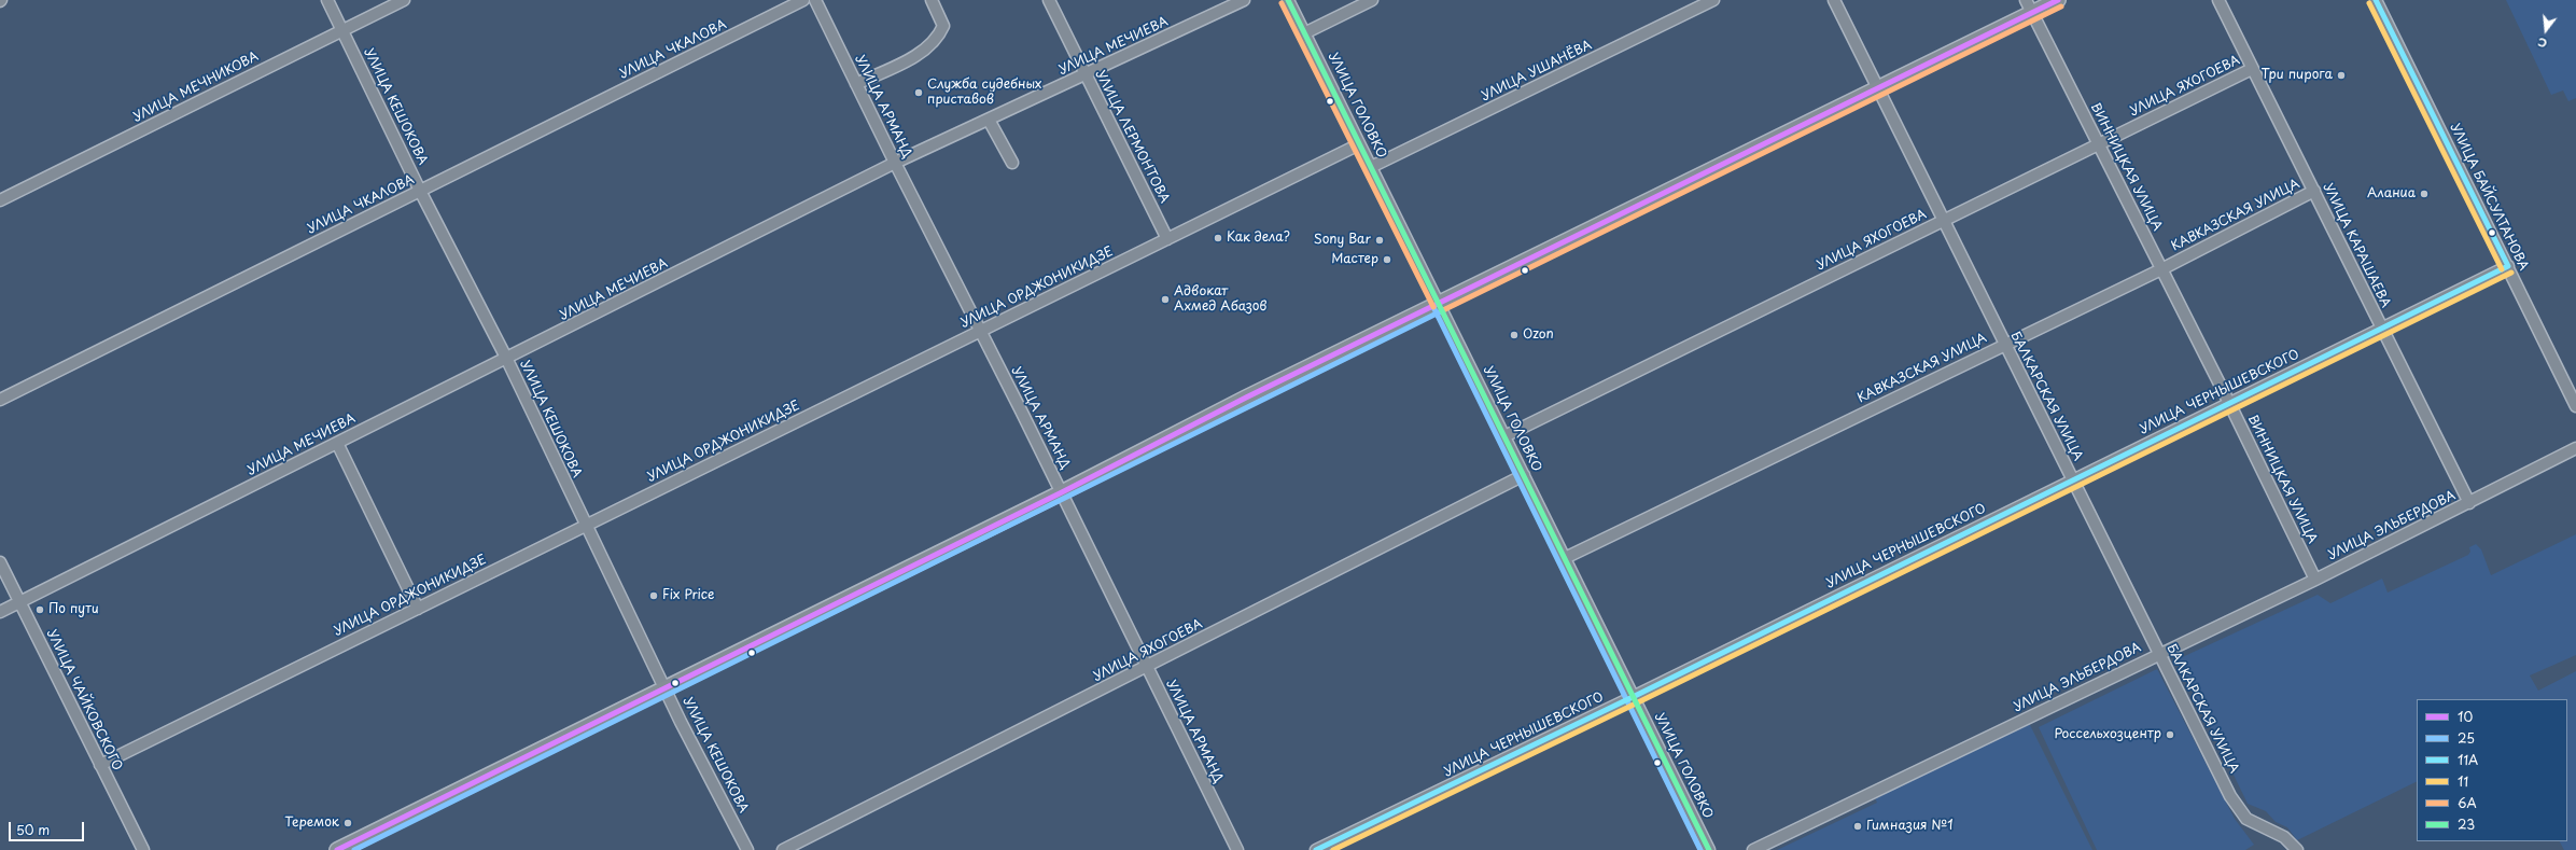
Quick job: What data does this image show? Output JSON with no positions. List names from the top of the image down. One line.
{"streets":{"street":["УЛИЦА МЕЧИЕВА","УЛИЦА ЧКАЛОВА","УЛИЦА УШАНЁВА","УЛИЦА ЯХОГОЕВА","УЛИЦА МЕЧНИКОВА","УЛИЦА ГОЛОВКО","УЛИЦА КЕШОКОВА","УЛИЦА АРМАНД","УЛИЦА ЛЕРМОНТОВА","ВИННИЦКАЯ УЛИЦА","УЛИЦА БАЙСУЛТАНОВА","КАВКАЗСКАЯ УЛИЦА","УЛИЦА КАРАШАЕВА","УЛИЦА ОРДЖОНИКИДЗЕ","УЛИЦА ЧЕРНЫШЕВСКОГО","БАЛКАРСКАЯ УЛИЦА","УЛИЦА ЭЛЬБЕРДОВА","УЛИЦА ЧАЙКОВСКОГО"]},"crossings":[["УЛИЦА МЕЧИЕВА","УЛИЦА КЕШОКОВА"],["УЛИЦА МЕЧИЕВА","УЛИЦА АРМАНД"],["УЛИЦА МЕЧИЕВА","УЛИЦА ЛЕРМОНТОВА"],["УЛИЦА МЕЧИЕВА","УЛИЦА ЧАЙКОВСКОГО"],["УЛИЦА ЧКАЛОВА","УЛИЦА КЕШОКОВА"],["УЛИЦА УШАНЁВА","УЛИЦА ГОЛОВКО"],["УЛИЦА ЯХОГОЕВА","УЛИЦА ГОЛОВКО"],["УЛИЦА ЯХОГОЕВА","УЛИЦА АРМАНД"],["УЛИЦА ЯХОГОЕВА","ВИННИЦКАЯ УЛИЦА"],["УЛИЦА ЯХОГОЕВА","УЛИЦА КАРАШАЕВА"],["УЛИЦА ЯХОГОЕВА","БАЛКАРСКАЯ УЛИЦА"],["УЛИЦА МЕЧНИКОВА","УЛИЦА КЕШОКОВА"],["УЛИЦА ГОЛОВКО","КАВКАЗСКАЯ УЛИЦА"],["УЛИЦА ГОЛОВКО","УЛИЦА ОРДЖОНИКИДЗЕ"],["УЛИЦА ГОЛОВКО","УЛИЦА ЧЕРНЫШЕВСКОГО"],["УЛИЦА КЕШОКОВА","УЛИЦА ОРДЖОНИКИДЗЕ"],["УЛИЦА АРМАНД","УЛИЦА ОРДЖОНИКИДЗЕ"],["УЛИЦА ЛЕРМОНТОВА","УЛИЦА ОРДЖОНИКИДЗЕ"],["ВИННИЦКАЯ УЛИЦА","КАВКАЗСКАЯ УЛИЦА"],["ВИННИЦКАЯ УЛИЦА","УЛИЦА ЧЕРНЫШЕВСКОГО"],["ВИННИЦКАЯ УЛИЦА","УЛИЦА ЭЛЬБЕРДОВА"],["УЛИЦА БАЙСУЛТАНОВА","УЛИЦА ЧЕРНЫШЕВСКОГО"],["КАВКАЗСКАЯ УЛИЦА","УЛИЦА КАРАШАЕВА"],["КАВКАЗСКАЯ УЛИЦА","БАЛКАРСКАЯ УЛИЦА"],["УЛИЦА КАРАШАЕВА","УЛИЦА ЧЕРНЫШЕВСКОГО"],["УЛИЦА КАРАШАЕВА","УЛИЦА ЭЛЬБЕРДОВА"],["УЛИЦА ОРДЖОНИКИДЗЕ","УЛИЦА ЧАЙКОВСКОГО"],["УЛИЦА ЧЕРНЫШЕВСКОГО","БАЛКАРСКАЯ УЛИЦА"],["БАЛКАРСКАЯ УЛИЦА","УЛИЦА ЭЛЬБЕРДОВА"]],"places":["Три пирога","Служба судебных приставов","Аланиа","Как дела?","Sony Bar","Мастер","Адвокат Ахмед Абазов","Ozon","Fix Price","По пути","Россельхозцентр","Теремок","Гимназия №1"],"lines":["transit line 10","transit line 11А","transit line 23","transit line 11","transit line 6А","transit line 25"],"legend":["10","25","11А","11","6А","23"],"scale_bar":"50 m","north":"bottom"}
